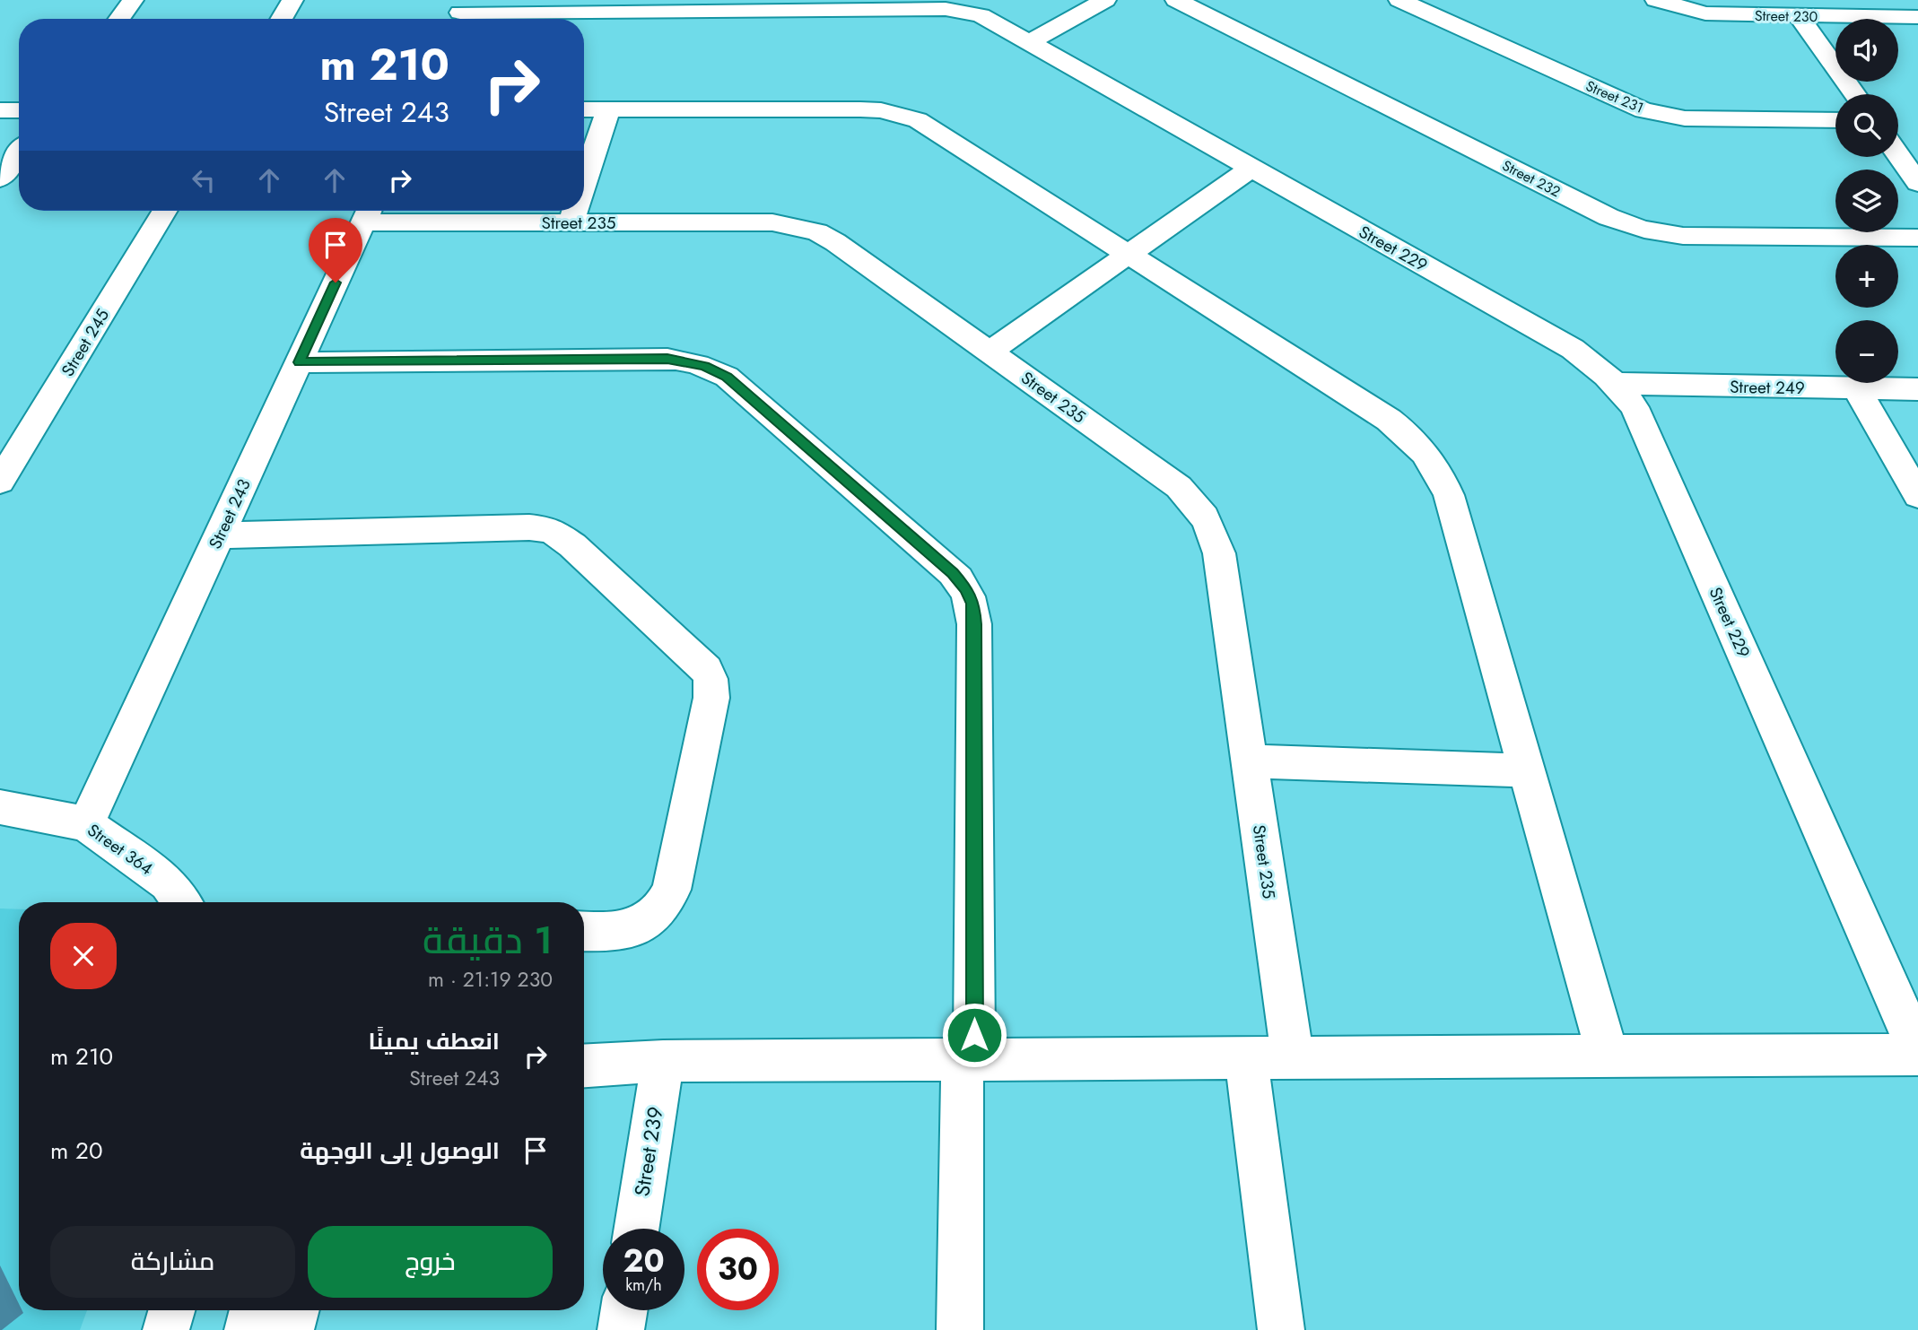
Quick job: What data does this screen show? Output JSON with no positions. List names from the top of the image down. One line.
{"streets":{"street":["Street 230","Street 231","Street 232","Street 235","Street 229","Street 245","Street 249","Street 243","Street 364","Street 239"]},"crossings":[["Street 235","Street 243"],["Street 229","Street 249"],["Street 243","Street 364"]],"page":{"map_buttons":["+","−"],"turn":["210 m","Street 243"],"heading":["1 دقيقة","230 m · 21:19"],"list":[{"name":"انعطف يمينًا","note":"Street 243","value":"210 m"},{"name":"الوصول إلى الوجهة","value":"20 m"}],"buttons":["خروج","مشاركة"],"speed":"20 km/h","limit":"30"}}
